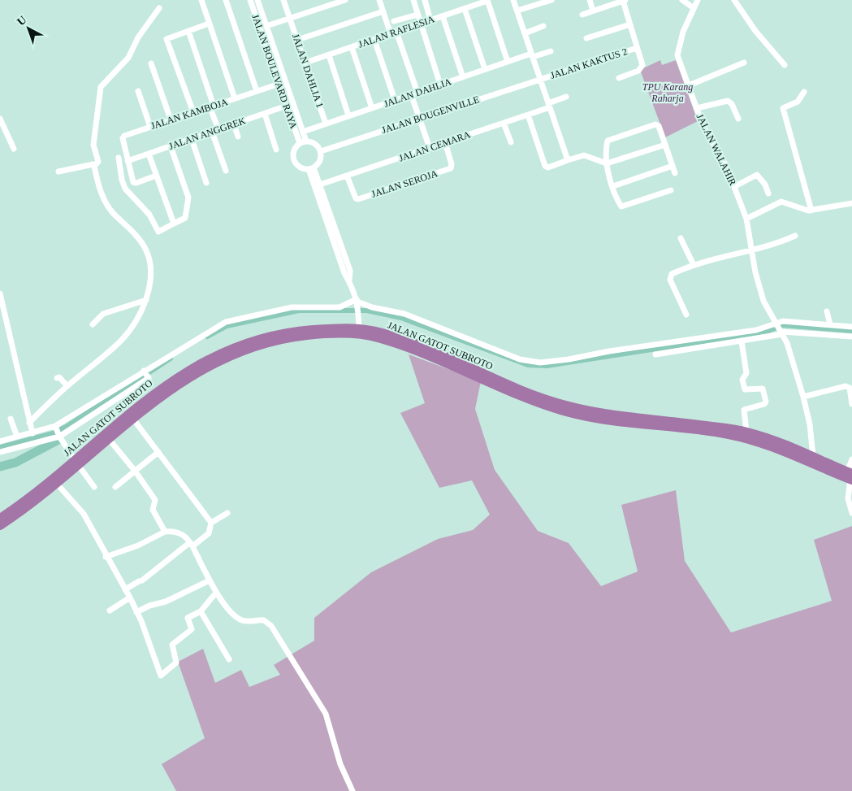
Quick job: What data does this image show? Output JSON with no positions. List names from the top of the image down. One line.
{"streets":{"highway":["JALAN GATOT SUBROTO"],"street":["JALAN RAFLESIA","JALAN KAKTUS 2","JALAN DAHLIA 1","JALAN BOULEVARD RAYA","JALAN DAHLIA","JALAN KAMBOJA","JALAN BOUGENVILLE","JALAN ANGGREK","JALAN CEMARA","JALAN WALAHIR","JALAN SEROJA"]},"crossings":[["JALAN RAFLESIA","JALAN DAHLIA 1"],["JALAN KAKTUS 2","JALAN BOUGENVILLE"],["JALAN DAHLIA 1","JALAN DAHLIA"],["JALAN BOULEVARD RAYA","JALAN DAHLIA"],["JALAN BOULEVARD RAYA","JALAN KAMBOJA"],["JALAN BOULEVARD RAYA","JALAN BOUGENVILLE"],["JALAN BOULEVARD RAYA","JALAN ANGGREK"],["JALAN KAMBOJA","JALAN ANGGREK"],["JALAN CEMARA","JALAN SEROJA"]],"parks":["TPU Karang Raharja"],"north":"top left"}
